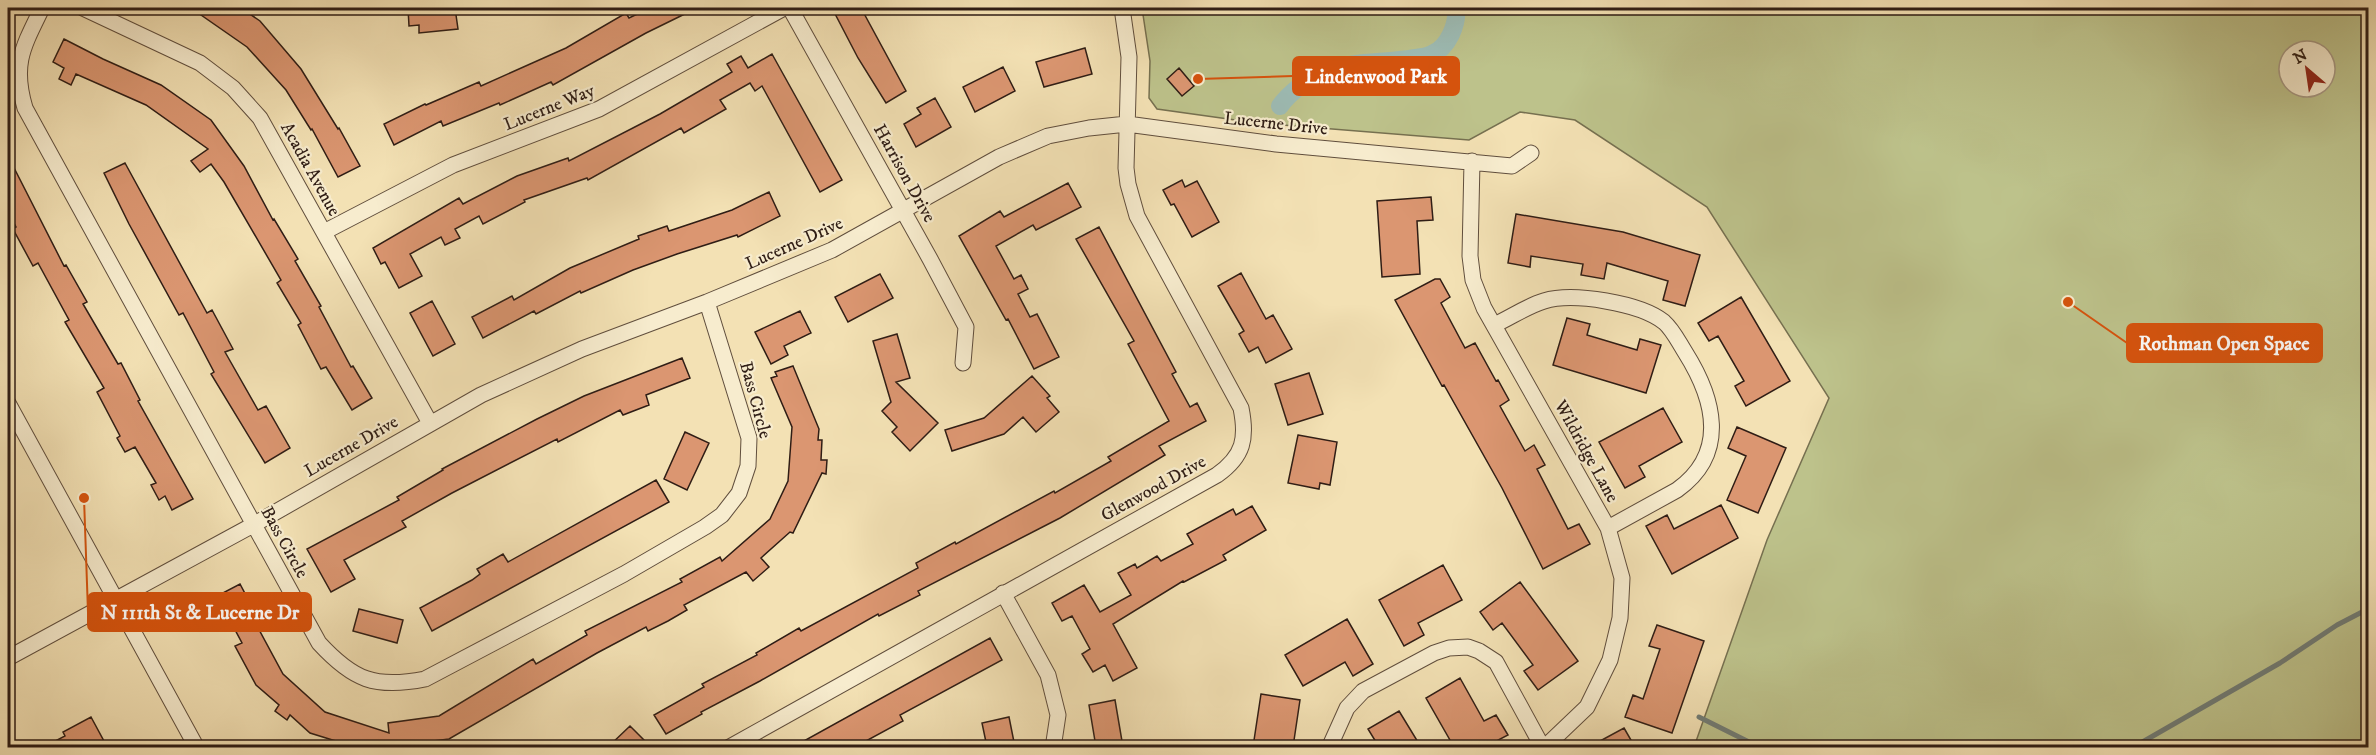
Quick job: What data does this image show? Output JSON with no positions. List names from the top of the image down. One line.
{"streets":{"street":["Lucerne Way","Lucerne Drive","Acadia Avenue","Harrison Drive","Bass Circle","Wildridge Lane","Glenwood Drive"]},"crossings":[["Lucerne Way","Acadia Avenue"],["Lucerne Drive","Acadia Avenue"],["Lucerne Drive","Harrison Drive"],["Lucerne Drive","Bass Circle"],["Lucerne Drive","Wildridge Lane"],["Lucerne Drive","Glenwood Drive"]],"places":["Lindenwood Park","Rothman Open Space","N 111th St & Lucerne Dr"],"north":"top left"}
